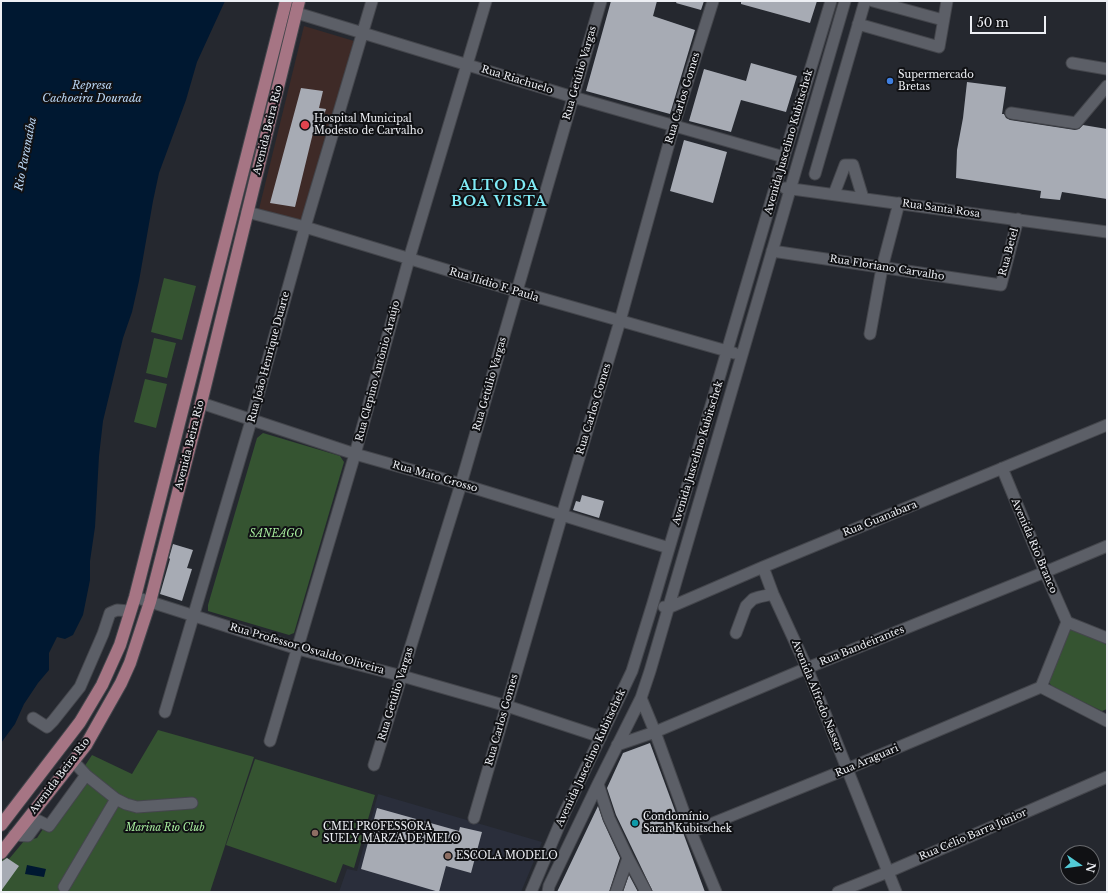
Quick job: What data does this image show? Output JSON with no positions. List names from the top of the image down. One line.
{"streets":{"main road":["Avenida Beira Rio"],"street":["Rua Getúlio Vargas","Rua Riachuelo","Rua Carlos Gomes","Avenida Juscelino Kubitschek","Rua Santa Rosa","Rua Betel","Rua Floriano Carvalho","Rua Ilídio F. Paula","Rua João Henrique Duarte","Rua Clepino Antônio Araújo","Rua Mato Grosso","Rua Guanabara","Avenida Rio Branco","Rua Bandeirantes","Rua Professor Osvaldo Oliveira","Avenida Alfredo Nasser","Rua Araguari","Rua Célio Barra Júnior"]},"crossings":[["Rua Getúlio Vargas","Rua Riachuelo"],["Rua Getúlio Vargas","Rua Ilídio F. Paula"],["Rua Getúlio Vargas","Rua Mato Grosso"],["Rua Getúlio Vargas","Rua Professor Osvaldo Oliveira"],["Rua Riachuelo","Rua Carlos Gomes"],["Rua Riachuelo","Avenida Beira Rio"],["Rua Riachuelo","Avenida Juscelino Kubitschek"],["Rua Riachuelo","Rua João Henrique Duarte"],["Rua Riachuelo","Rua Clepino Antônio Araújo"],["Rua Carlos Gomes","Rua Ilídio F. Paula"],["Rua Carlos Gomes","Rua Mato Grosso"],["Rua Carlos Gomes","Rua Professor Osvaldo Oliveira"],["Avenida Beira Rio","Rua Ilídio F. Paula"],["Avenida Beira Rio","Rua Mato Grosso"],["Avenida Beira Rio","Rua Professor Osvaldo Oliveira"],["Avenida Juscelino Kubitschek","Rua Santa Rosa"],["Avenida Juscelino Kubitschek","Rua Floriano Carvalho"],["Avenida Juscelino Kubitschek","Rua Ilídio F. Paula"],["Avenida Juscelino Kubitschek","Rua Mato Grosso"],["Avenida Juscelino Kubitschek","Rua Guanabara"],["Avenida Juscelino Kubitschek","Rua Bandeirantes"],["Avenida Juscelino Kubitschek","Rua Professor Osvaldo Oliveira"],["Rua Santa Rosa","Rua Betel"],["Rua Betel","Rua Floriano Carvalho"],["Rua Ilídio F. Paula","Rua João Henrique Duarte"],["Rua Ilídio F. Paula","Rua Clepino Antônio Araújo"],["Rua João Henrique Duarte","Rua Mato Grosso"],["Rua João Henrique Duarte","Rua Professor Osvaldo Oliveira"],["Rua Clepino Antônio Araújo","Rua Mato Grosso"],["Rua Clepino Antônio Araújo","Rua Professor Osvaldo Oliveira"],["Rua Guanabara","Avenida Rio Branco"],["Rua Guanabara","Avenida Alfredo Nasser"],["Avenida Rio Branco","Rua Bandeirantes"],["Rua Bandeirantes","Avenida Alfredo Nasser"],["Avenida Alfredo Nasser","Rua Araguari"],["Avenida Alfredo Nasser","Rua Célio Barra Júnior"]],"districts":["ALTO DA BOA VISTA"],"water":["Represa Cachoeira Dourada","Rio Paranaíba"],"parks":["SANEAGO","Marina Rio Club"],"places":["Supermercado Bretas","Hospital Municipal Modesto de Carvalho","Condomínio Sarah Kubitschek","CMEI PROFESSORA SUELY MARZA DE MELO","ESCOLA MODELO"],"scale_bar":"50 m","north":"right"}
